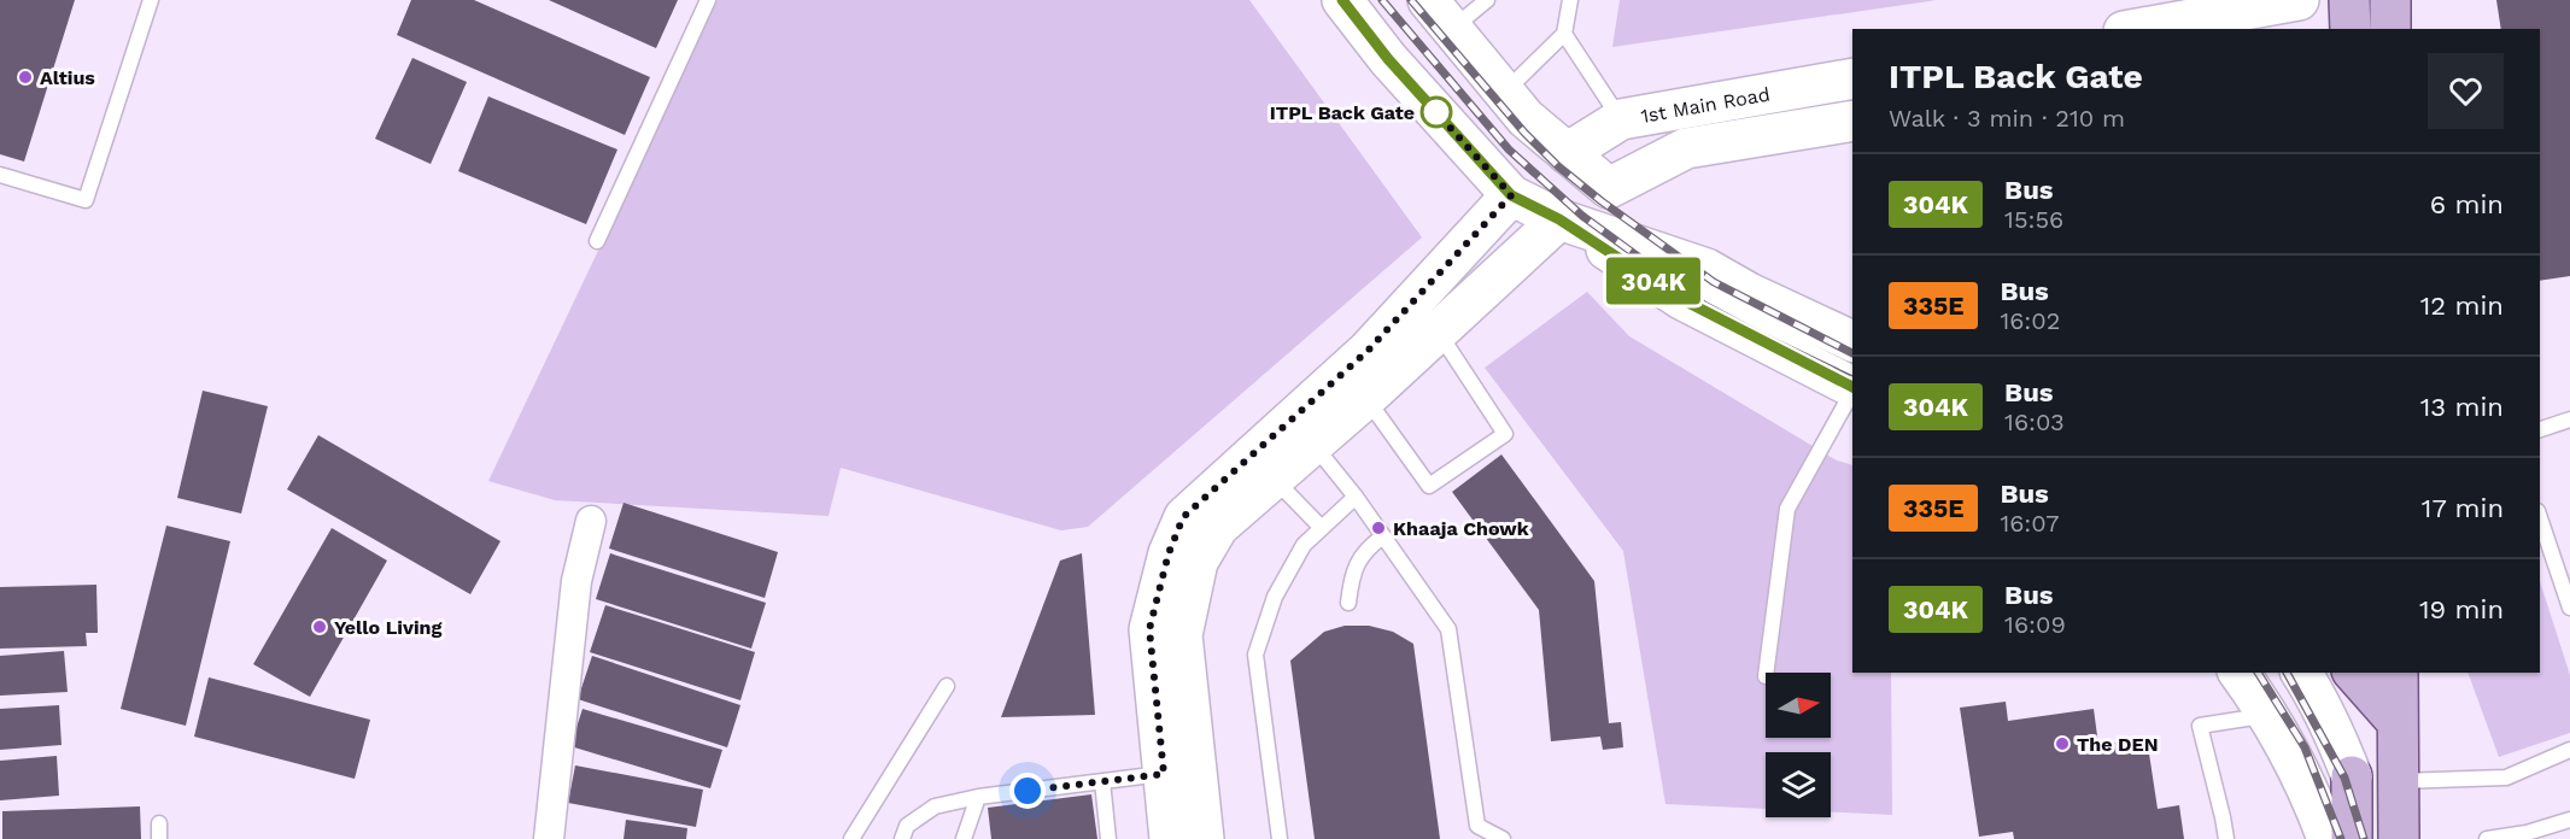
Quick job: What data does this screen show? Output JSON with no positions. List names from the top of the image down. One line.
{"streets":{"main road":["1st Main Road"]},"places":["Altius","ITPL Back Gate","Khaaja Chowk","Yello Living","The DEN"],"lines":["bus line 304K"],"north":"right","page":{"on_map":"304K","heading":["ITPL Back Gate","Walk · 3 min · 210 m"],"list":[{"mark":"304K","name":"Bus","note":"15:56","value":"6 min"},{"mark":"335E","name":"Bus","note":"16:02","value":"12 min"},{"mark":"304K","name":"Bus","note":"16:03","value":"13 min"},{"mark":"335E","name":"Bus","note":"16:07","value":"17 min"},{"mark":"304K","name":"Bus","note":"16:09","value":"19 min"}]}}
